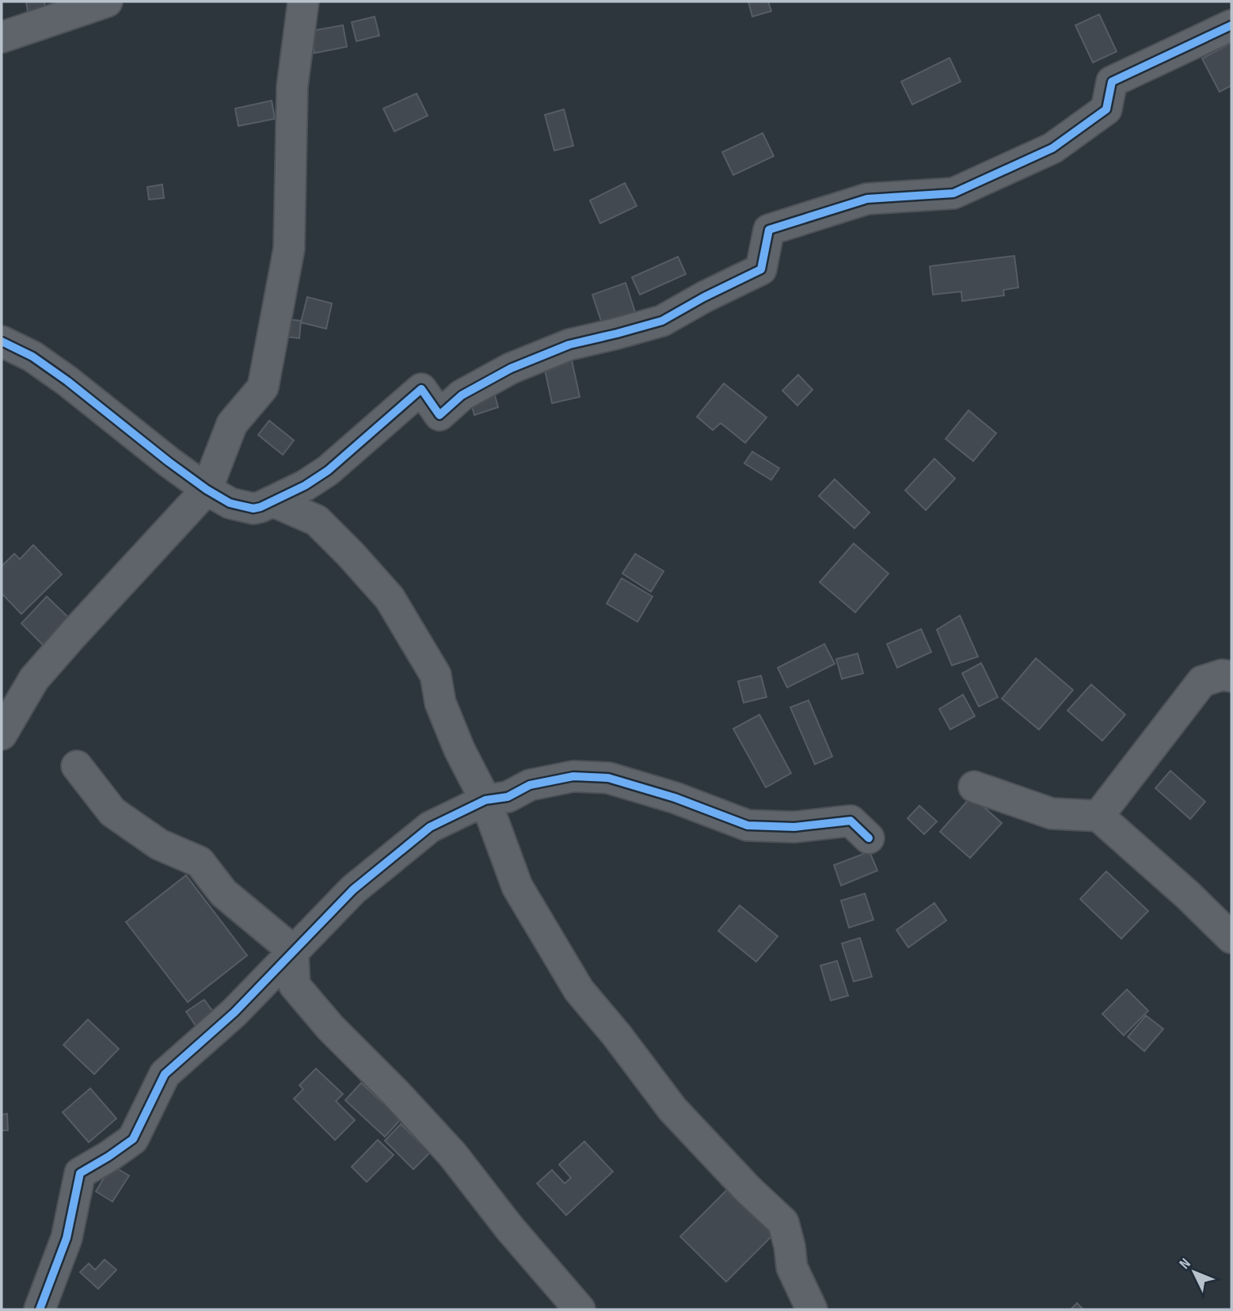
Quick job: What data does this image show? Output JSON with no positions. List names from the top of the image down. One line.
{"north":"top left"}
